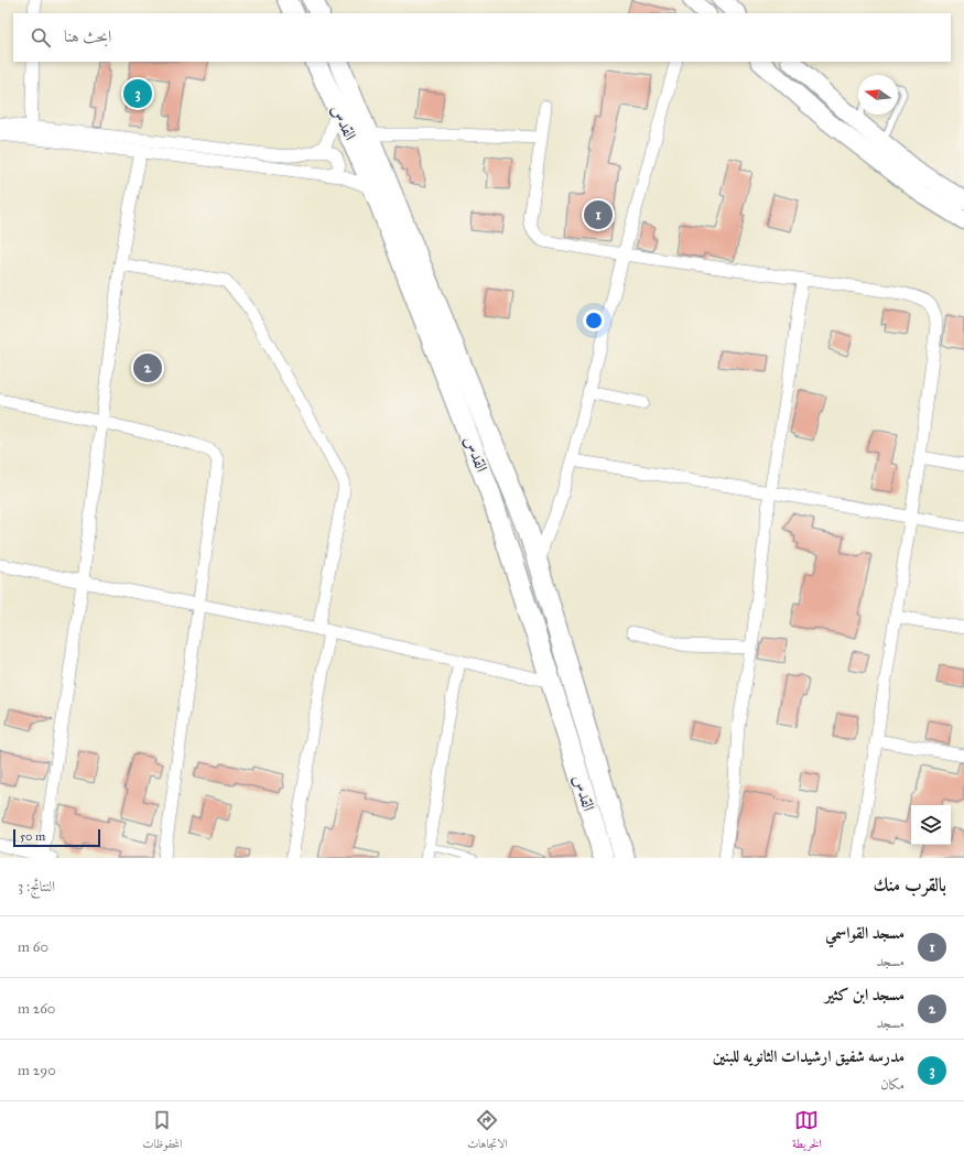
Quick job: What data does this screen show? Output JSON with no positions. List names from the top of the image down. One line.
{"streets":{"main road":["القدس"]},"scale_bar":"50 m","north":"left","page":{"search":"ابحث هنا","pins":["3","1","2"],"scale":"50 m","heading":["بالقرب منك","النتائج: 3"],"list":[{"mark":"1","name":"مسجد القواسمي","note":"مسجد","value":"60 m"},{"mark":"2","name":"مسجد ابن كثير","note":"مسجد","value":"260 m"},{"mark":"3","name":"مدرسه شفيق ارشيدات الثانويه للبنين","note":"مكان","value":"290 m"}],"nav":["الخريطة","الاتجاهات","المحفوظات"]}}
